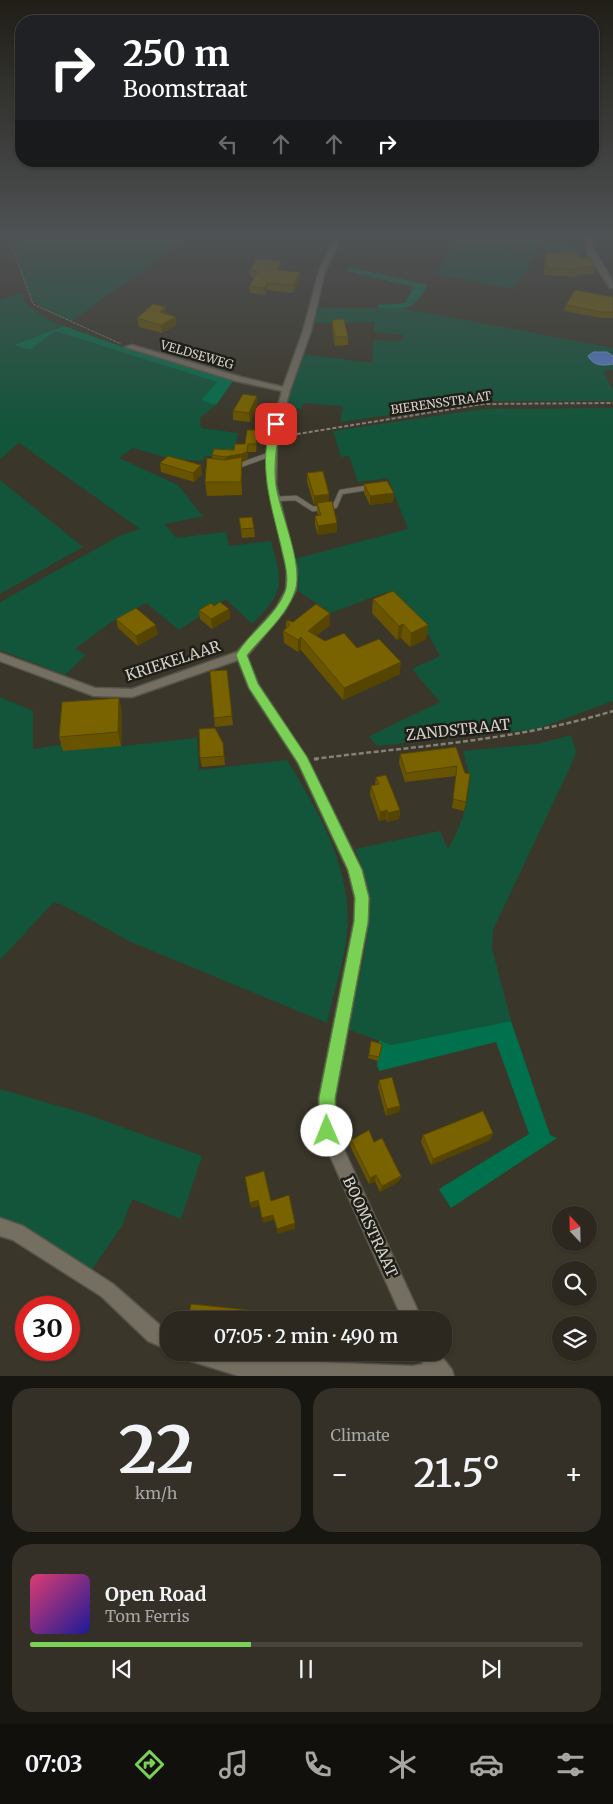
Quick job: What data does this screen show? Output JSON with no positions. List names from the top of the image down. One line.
{"streets":{"street":["VELDSEWEG","KRIEKELAAR","BOOMSTRAAT"],"path":["BIERENSSTRAAT","ZANDSTRAAT"]},"crossings":[["KRIEKELAAR","BOOMSTRAAT"],["ZANDSTRAAT","BOOMSTRAAT"]],"north":"top","page":{"turn":["250 m","Boomstraat"],"limit":"30","trip":"07:05 · 2 min · 490 m","tile":[["22","km/h"],"Climate"],"heat":["−","21.5°","+"],"song":["Open Road","Tom Ferris"],"tabs":"07:03"}}
